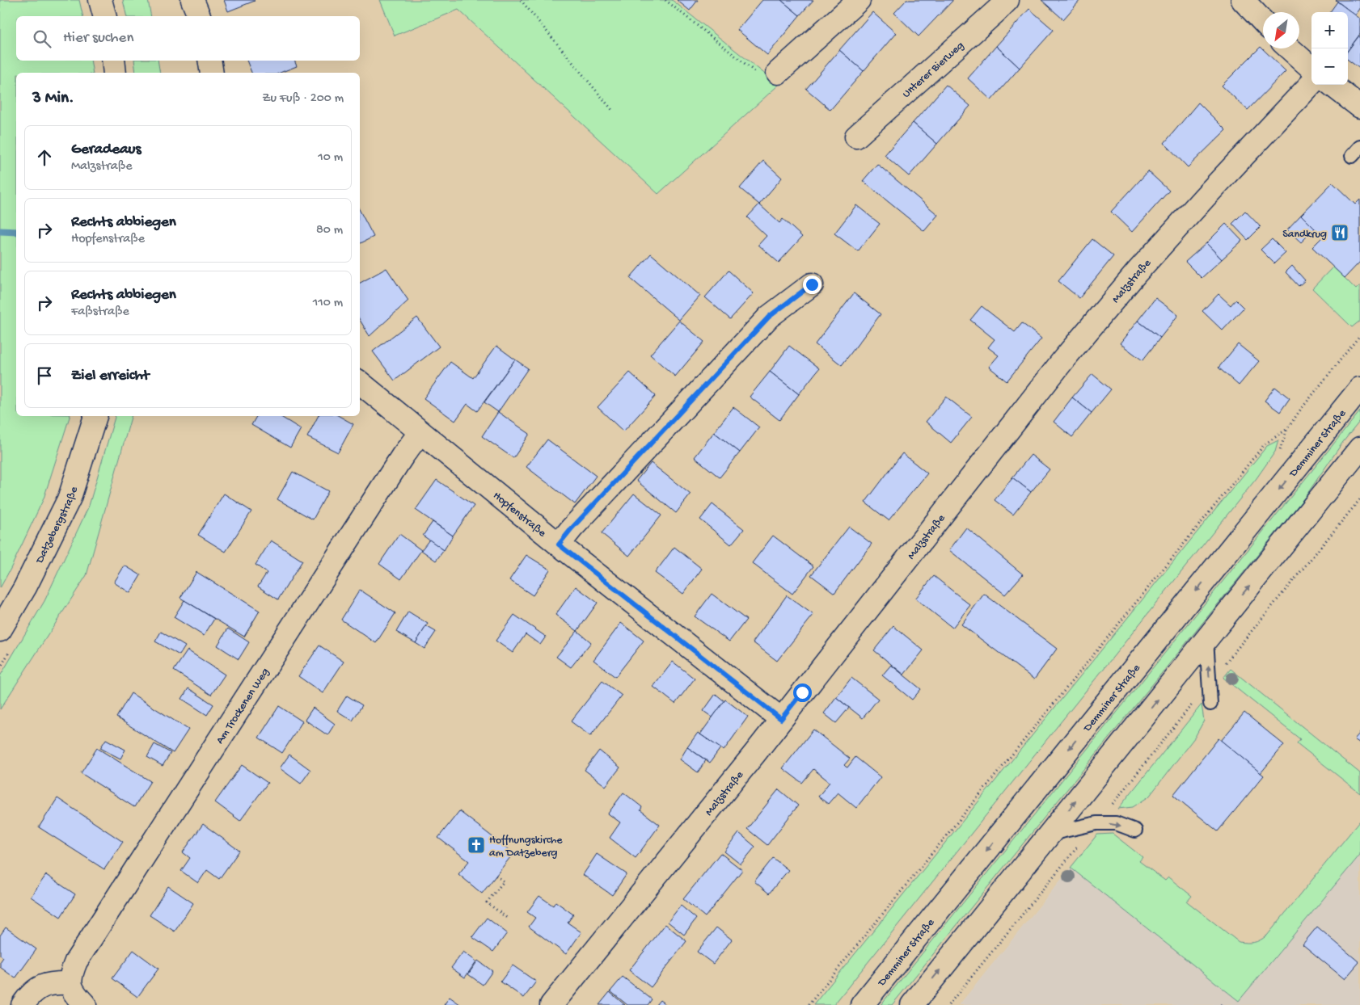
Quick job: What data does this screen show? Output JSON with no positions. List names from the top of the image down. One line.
{"streets":{"street":["Unterer Bierweg","Malzstraße","Demminer Straße","Hopfenstraße","Datzebergstraße","Am Trockenen Weg"]},"crossings":[["Malzstraße","Hopfenstraße"],["Hopfenstraße","Am Trockenen Weg"]],"places":{"restaurant":["Sandkrug"],"church":["Hoffnungskirche am Datzeberg"]},"north":"bottom left","page":{"map_buttons":["+","−"],"search":"Hier suchen","heading":["3 Min.","Zu Fuß · 200 m"],"list":[["Geradeaus","Malzstraße","10 m"],["Rechts abbiegen","Hopfenstraße","80 m"],["Rechts abbiegen","Faßstraße","110 m"],"Ziel erreicht"]}}
